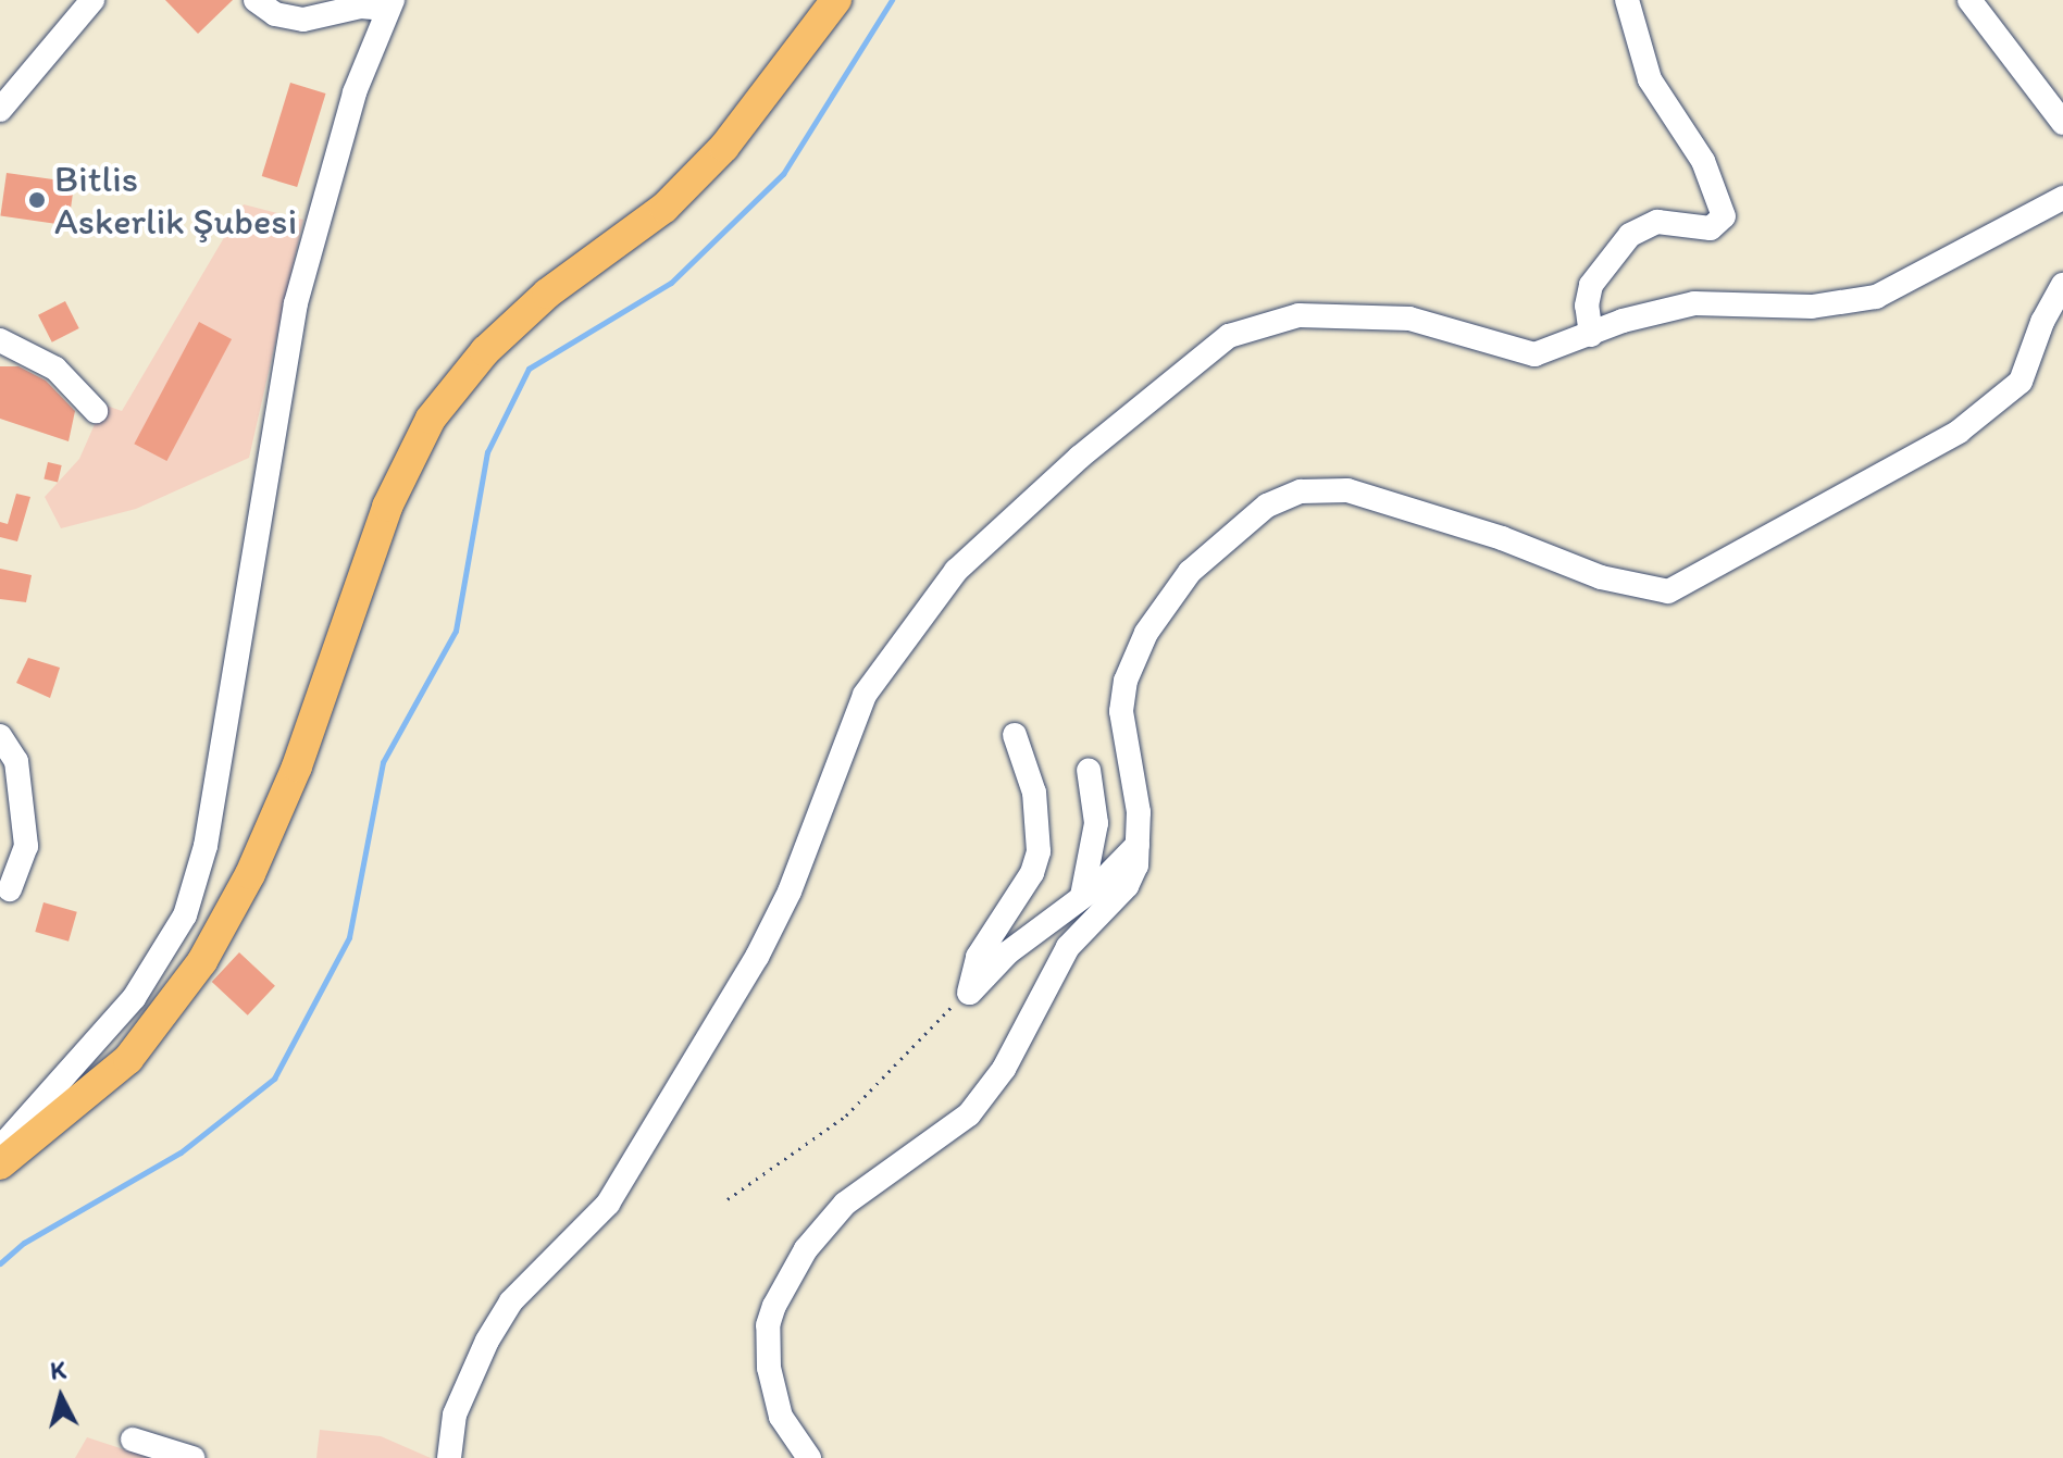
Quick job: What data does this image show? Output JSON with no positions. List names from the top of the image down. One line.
{"places":["Bitlis Askerlik Şubesi"],"north":"top"}
